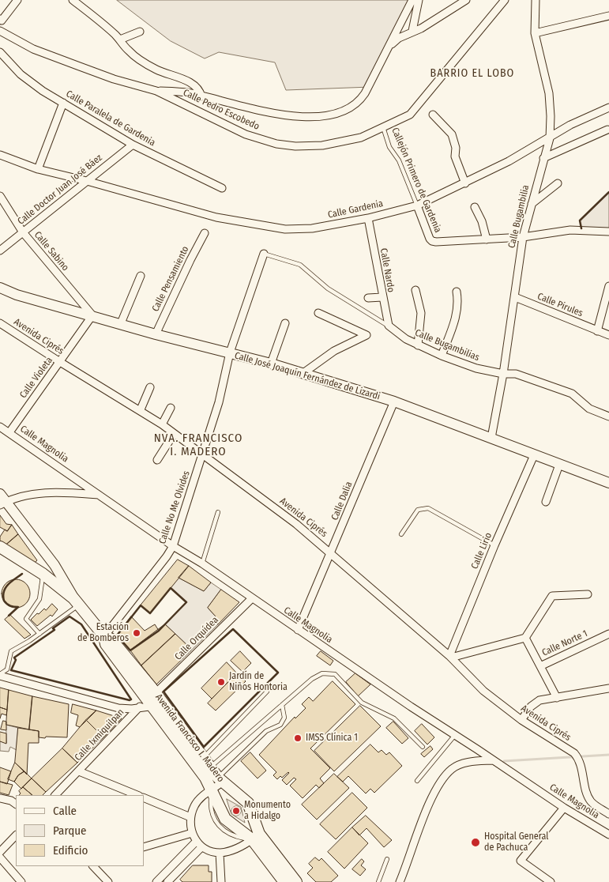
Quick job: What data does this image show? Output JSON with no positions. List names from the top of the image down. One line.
{"streets":{"main road":["Avenida Francisco I. Madero"],"street":["Calle Pedro Escobedo","Calle Paralela de Gardenia","Callejón Primero de Gardenia","Calle Doctor Juan José Báez","Calle Gardenia","Calle Bugambilia","Calle Sabino","Calle Nardo","Calle Pensamiento","Calle Pirules","Avenida Ciprés","Calle Bugambilias","Calle José Joaquín Fernández de Lizardi","Calle Violeta","Calle Magnolia","Calle Dalia","Calle No Me Olvides","Calle Lirio","Calle Orquídea","Calle Norte 1","Calle Ixmiquilpan"]},"crossings":[["Calle Pedro Escobedo","Callejón Primero de Gardenia"],["Calle Paralela de Gardenia","Calle Doctor Juan José Báez"],["Callejón Primero de Gardenia","Calle Gardenia"],["Calle Doctor Juan José Báez","Calle Gardenia"],["Calle Doctor Juan José Báez","Calle Sabino"],["Calle Gardenia","Calle Bugambilia"],["Calle Gardenia","Calle Nardo"],["Calle Bugambilia","Calle Pirules"],["Calle Bugambilia","Calle Bugambilias"],["Calle Bugambilia","Calle José Joaquín Fernández de Lizardi"],["Calle Sabino","Calle José Joaquín Fernández de Lizardi"],["Calle Sabino","Calle Violeta"],["Calle Nardo","Calle Bugambilias"],["Calle Pensamiento","Calle José Joaquín Fernández de Lizardi"],["Avenida Ciprés","Calle Violeta"],["Avenida Ciprés","Calle Dalia"],["Avenida Ciprés","Calle No Me Olvides"],["Avenida Ciprés","Calle Lirio"],["Calle José Joaquín Fernández de Lizardi","Calle Violeta"],["Calle José Joaquín Fernández de Lizardi","Calle Dalia"],["Calle José Joaquín Fernández de Lizardi","Calle No Me Olvides"],["Calle José Joaquín Fernández de Lizardi","Calle Lirio"],["Calle Violeta","Calle Magnolia"],["Calle Magnolia","Calle Dalia"],["Calle Magnolia","Calle No Me Olvides"],["Calle Magnolia","Calle Orquídea"],["Calle No Me Olvides","Avenida Francisco I. Madero"],["Calle Orquídea","Avenida Francisco I. Madero"]],"districts":["BARRIO EL LOBO","NVA. FRANCISCO I. MADERO"],"places":["Estación de Bomberos","Jardín de Niños Hontoria","IMSS Clínica 1","Monumento a Hidalgo","Hospital General de Pachuca"],"legend":["Calle","Parque","Edificio"]}
